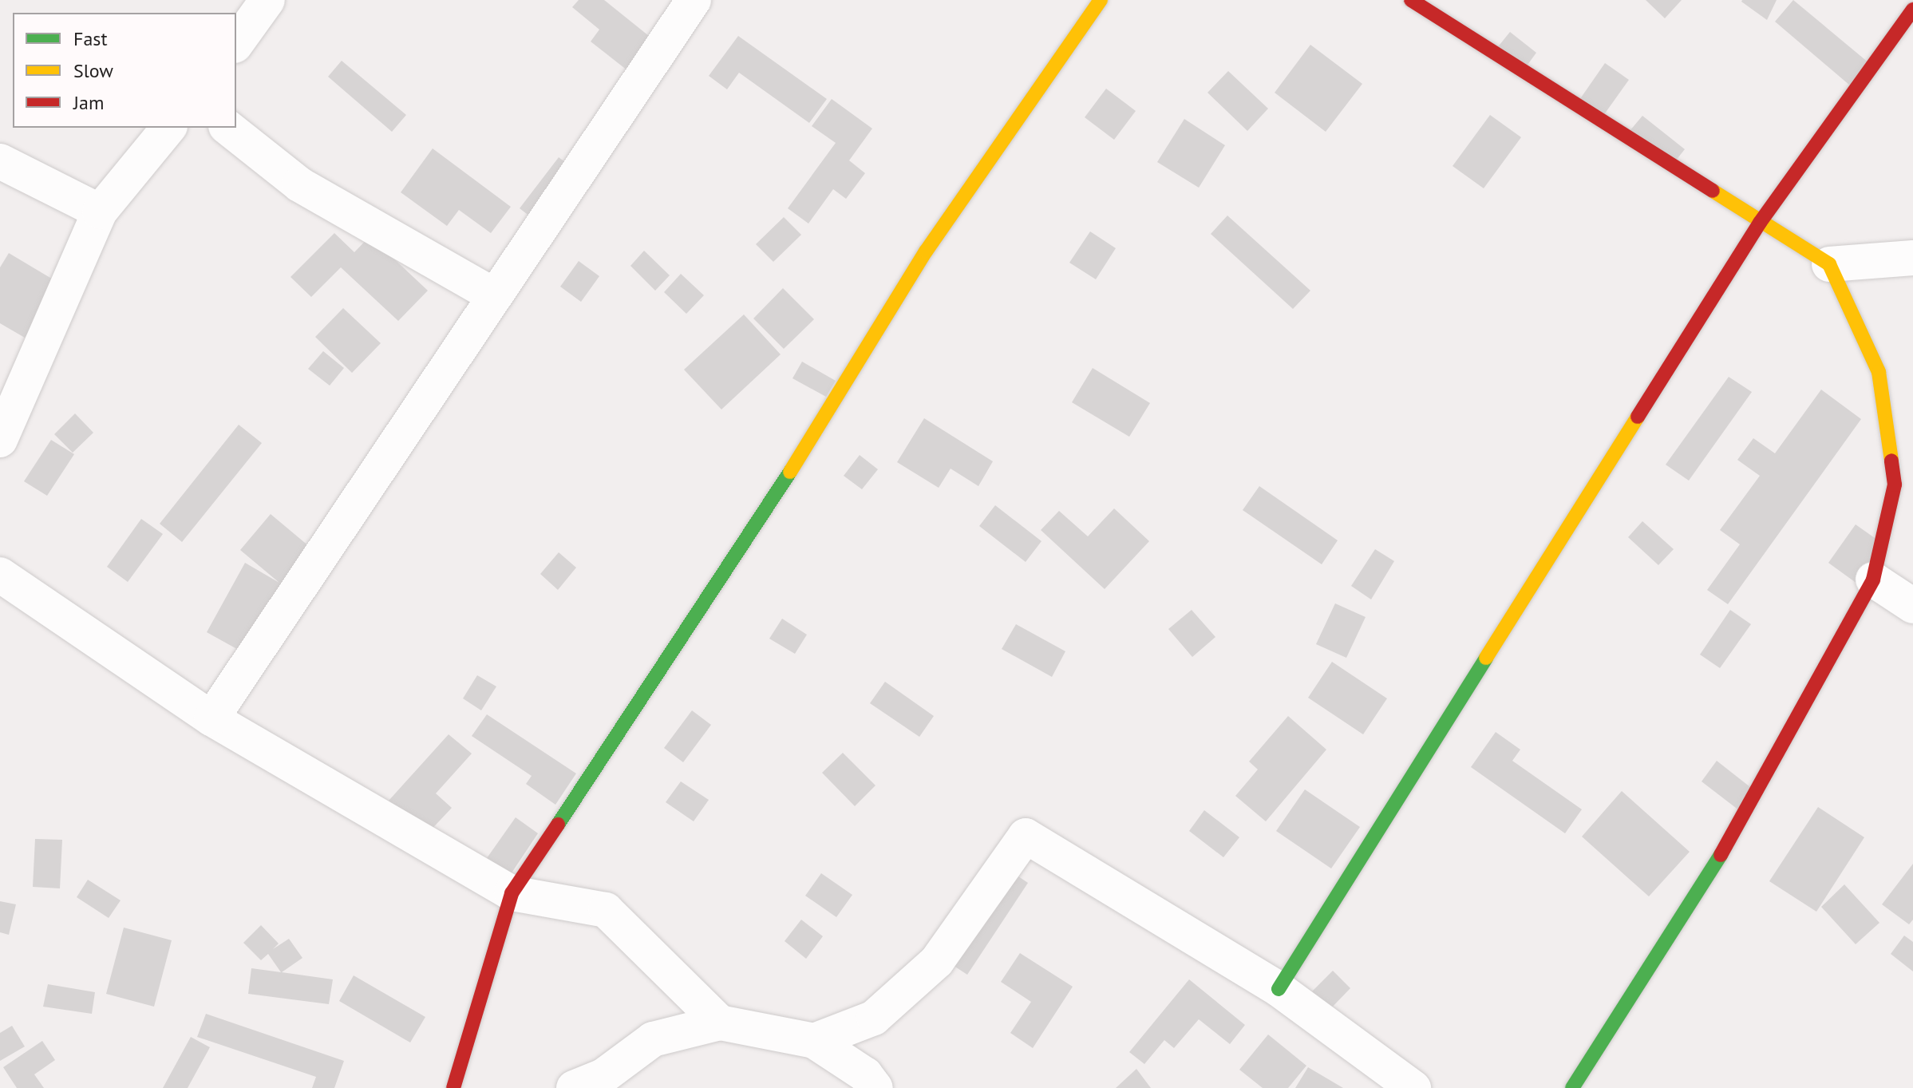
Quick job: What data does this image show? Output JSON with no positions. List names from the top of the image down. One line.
{"legend":["Fast","Slow","Jam"]}
